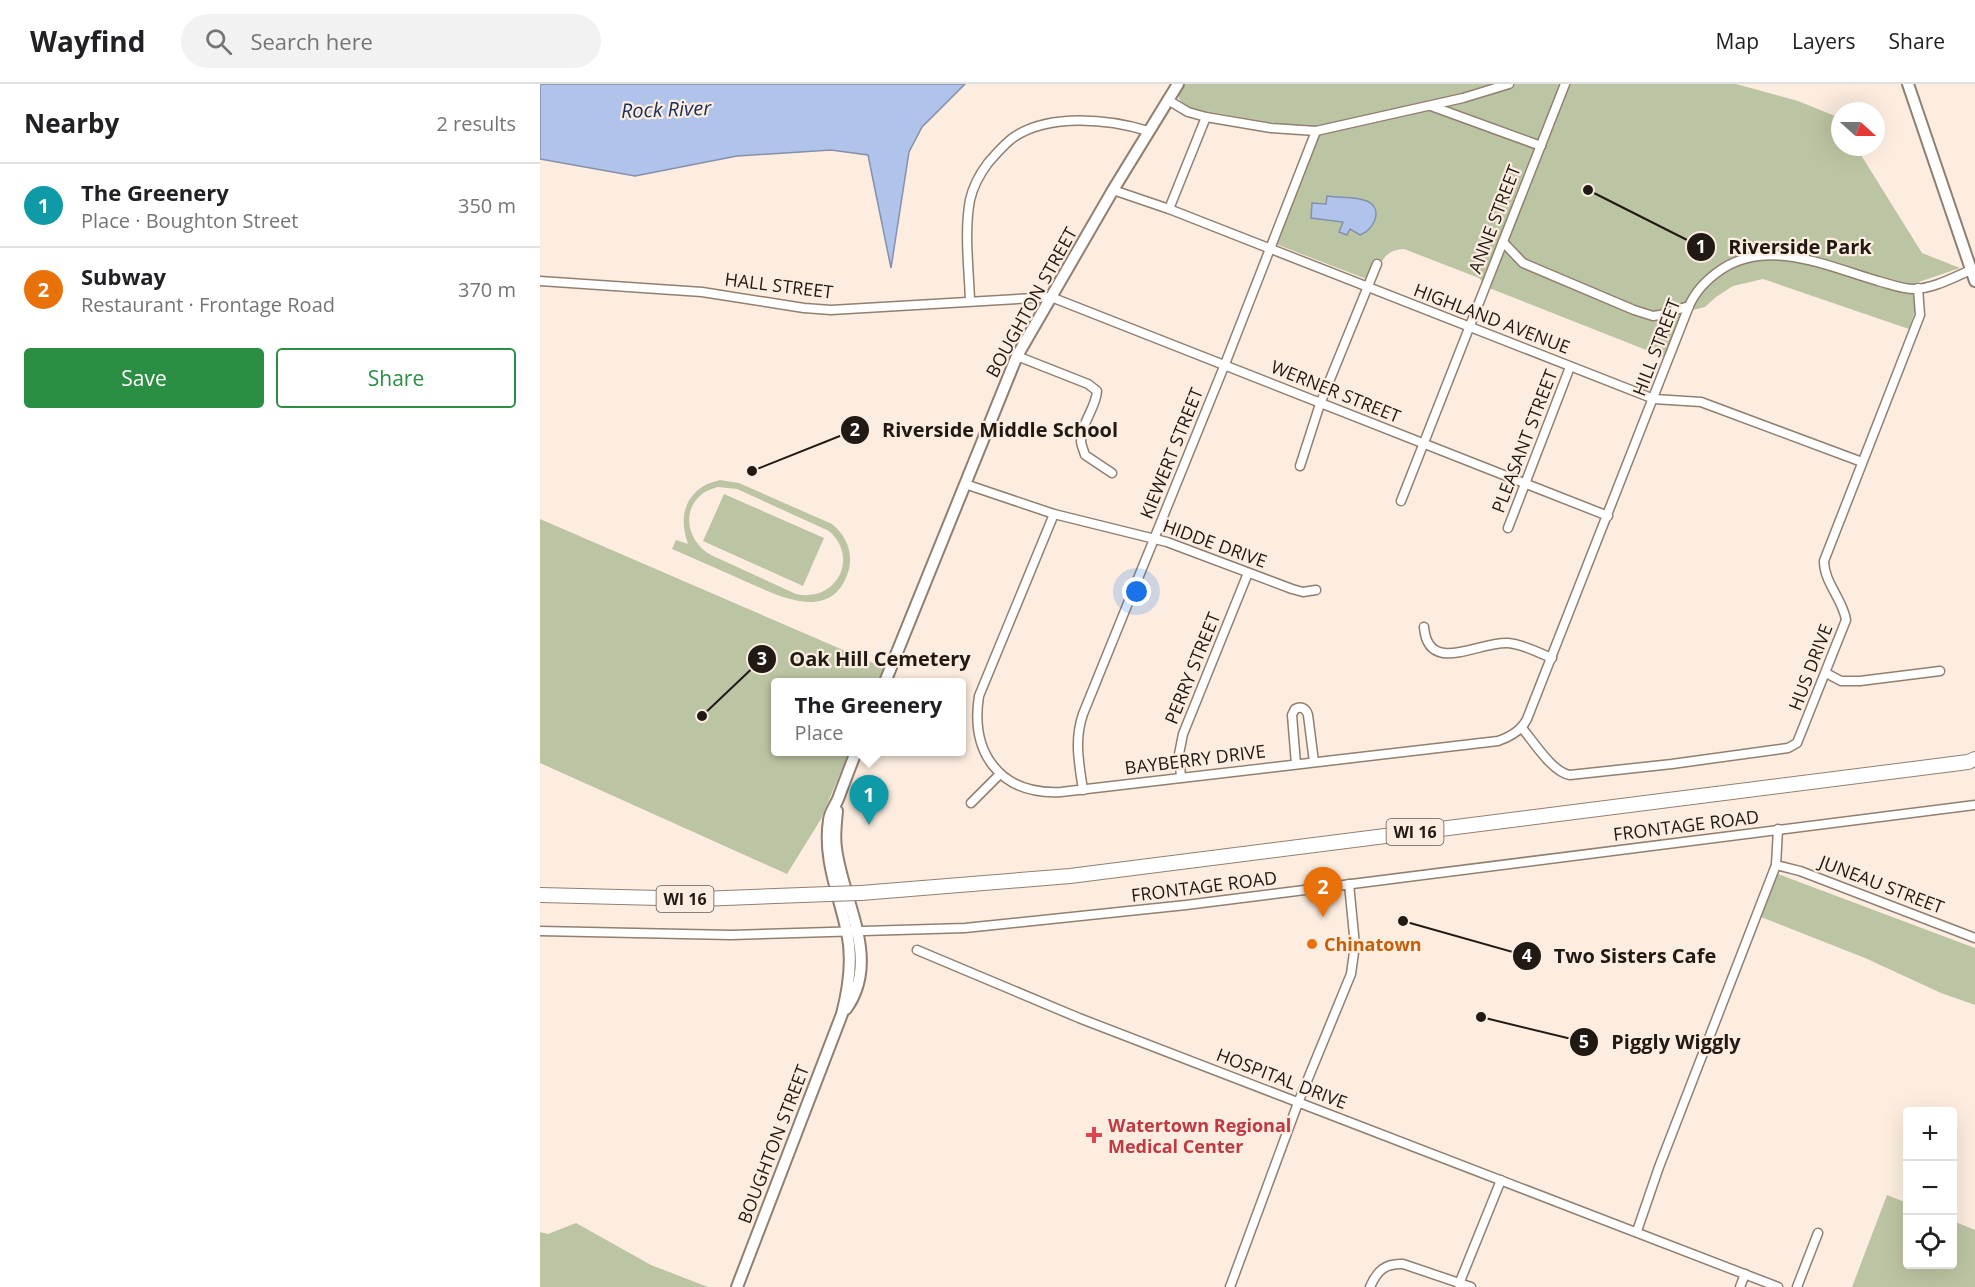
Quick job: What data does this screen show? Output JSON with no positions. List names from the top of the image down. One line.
{"streets":{"highway":["WI 16"],"street":["ANNE STREET","HALL STREET","BOUGHTON STREET","HIGHLAND AVENUE","HILL STREET","WERNER STREET","PLEASANT STREET","KIEWERT STREET","HIDDE DRIVE","HUS DRIVE","PERRY STREET","BAYBERRY DRIVE","FRONTAGE ROAD","JUNEAU STREET","HOSPITAL DRIVE"]},"crossings":[["ANNE STREET","HIGHLAND AVENUE"],["ANNE STREET","WERNER STREET"],["HALL STREET","BOUGHTON STREET"],["HALL STREET","WERNER STREET"],["BOUGHTON STREET","HIGHLAND AVENUE"],["BOUGHTON STREET","WERNER STREET"],["BOUGHTON STREET","HIDDE DRIVE"],["BOUGHTON STREET","FRONTAGE ROAD"],["HIGHLAND AVENUE","HILL STREET"],["HIGHLAND AVENUE","PLEASANT STREET"],["HIGHLAND AVENUE","KIEWERT STREET"],["HIGHLAND AVENUE","HUS DRIVE"],["HILL STREET","WERNER STREET"],["HILL STREET","HUS DRIVE"],["WERNER STREET","PLEASANT STREET"],["WERNER STREET","KIEWERT STREET"],["KIEWERT STREET","HIDDE DRIVE"],["KIEWERT STREET","BAYBERRY DRIVE"],["HIDDE DRIVE","PERRY STREET"],["HUS DRIVE","BAYBERRY DRIVE"],["PERRY STREET","BAYBERRY DRIVE"]],"water":["Rock River"],"places":{"other":["Riverside Park","Riverside Middle School","Oak Hill Cemetery","Two Sisters Cafe","Chinatown","Piggly Wiggly"],"health":["Watertown Regional Medical Center"]},"north":"right","page":{"header":"Wayfind","search":"Search here","nav":["Map","Layers","Share"],"heading":["Nearby","2 results"],"list":[{"mark":"1","name":"The Greenery","note":"Place · Boughton Street","value":"350 m"},{"mark":"2","name":"Subway","note":"Restaurant · Frontage Road","value":"370 m"}],"buttons":["Save","Share"],"popup":["The Greenery","Place"],"pins":["1","2"],"map_buttons":["+","−"]}}
